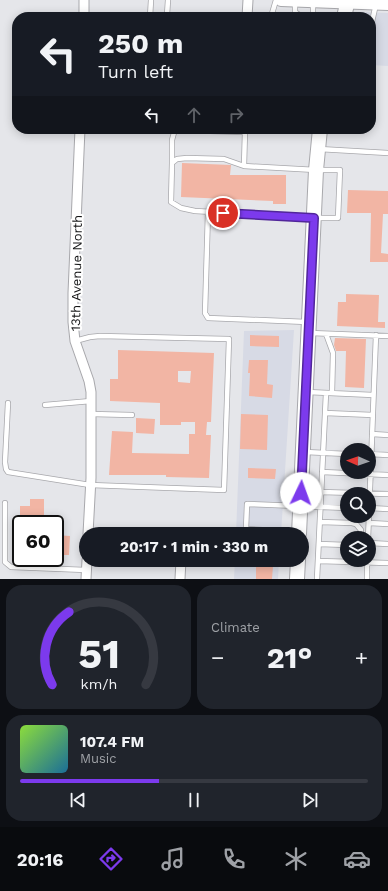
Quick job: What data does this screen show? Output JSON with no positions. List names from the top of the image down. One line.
{"streets":{"street":["13th Avenue North"]},"north":"left","page":{"turn":["250 m","Turn left"],"limit":"60","trip":"20:17 · 1 min · 330 m","tile":"Climate","heat":["−","21°","+"],"song":["107.4 FM","Music"],"tabs":"20:16","gauge":["51","km/h"]}}
